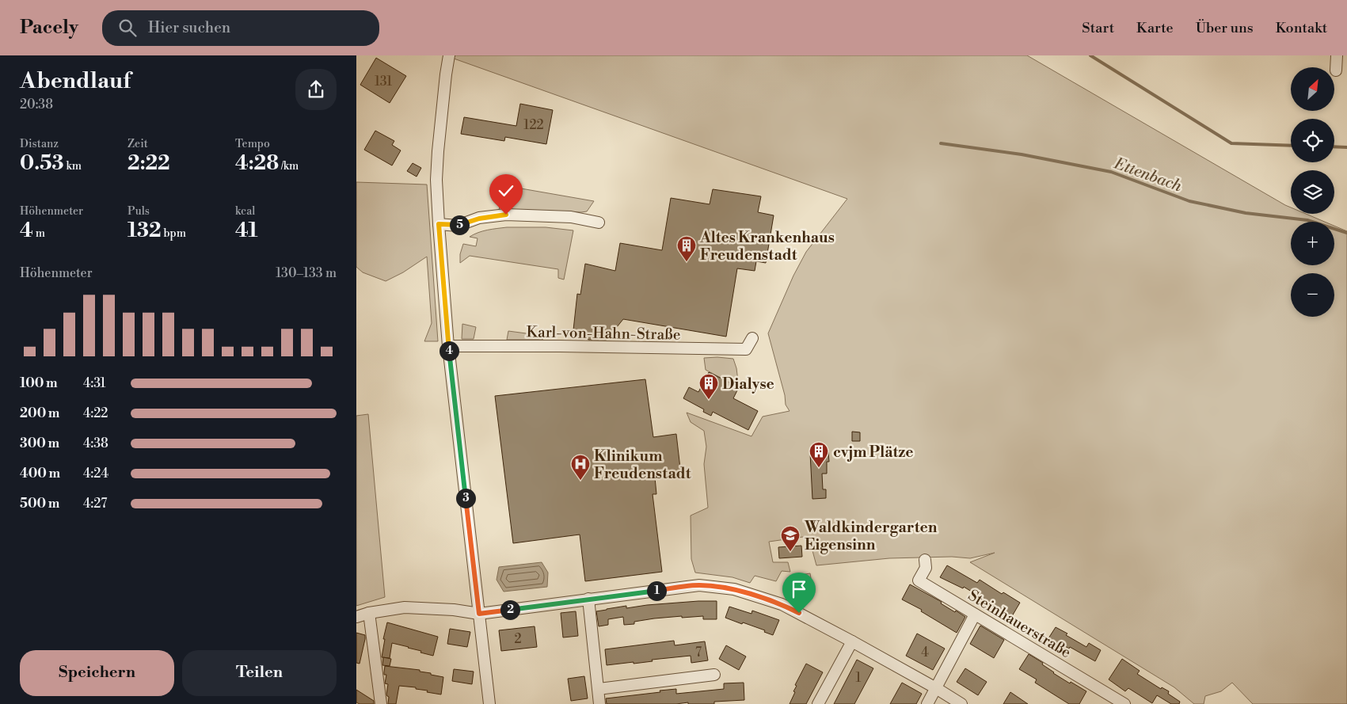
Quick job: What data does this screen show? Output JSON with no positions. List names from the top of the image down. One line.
{"streets":{"street":["Karl-von-Hahn-Straße","Steinhauerstraße"]},"water":["Ettenbach"],"places":{"building":["Altes Krankenhaus Freudenstadt","Dialyse","cvjm Plätze"],"hospital":["Klinikum Freudenstadt"],"school or university":["Waldkindergarten Eigensinn"]},"house_numbers":["131","122","2","7","4","1"],"north":"top right","page":{"header":"Pacely","search":"Hier suchen","nav":["Start","Karte","Über uns","Kontakt"],"heading":["Abendlauf","20:38"],"map_buttons":["+","−"],"stats":[["Distanz","0.53 km"],["Zeit","2:22"],["Tempo","4:28 /km"],["Höhenmeter","4 m"],["Puls","132 bpm"],["kcal","41"]],"pins":["5","4","3","1","2"],"chart":["Höhenmeter","130–133 m"],"list":[{"name":"100 m","note":"4:31"},{"name":"200 m","note":"4:22"},{"name":"300 m","note":"4:38"},{"name":"400 m","note":"4:24"},{"name":"500 m","note":"4:27"}],"buttons":["Speichern","Teilen"]}}
